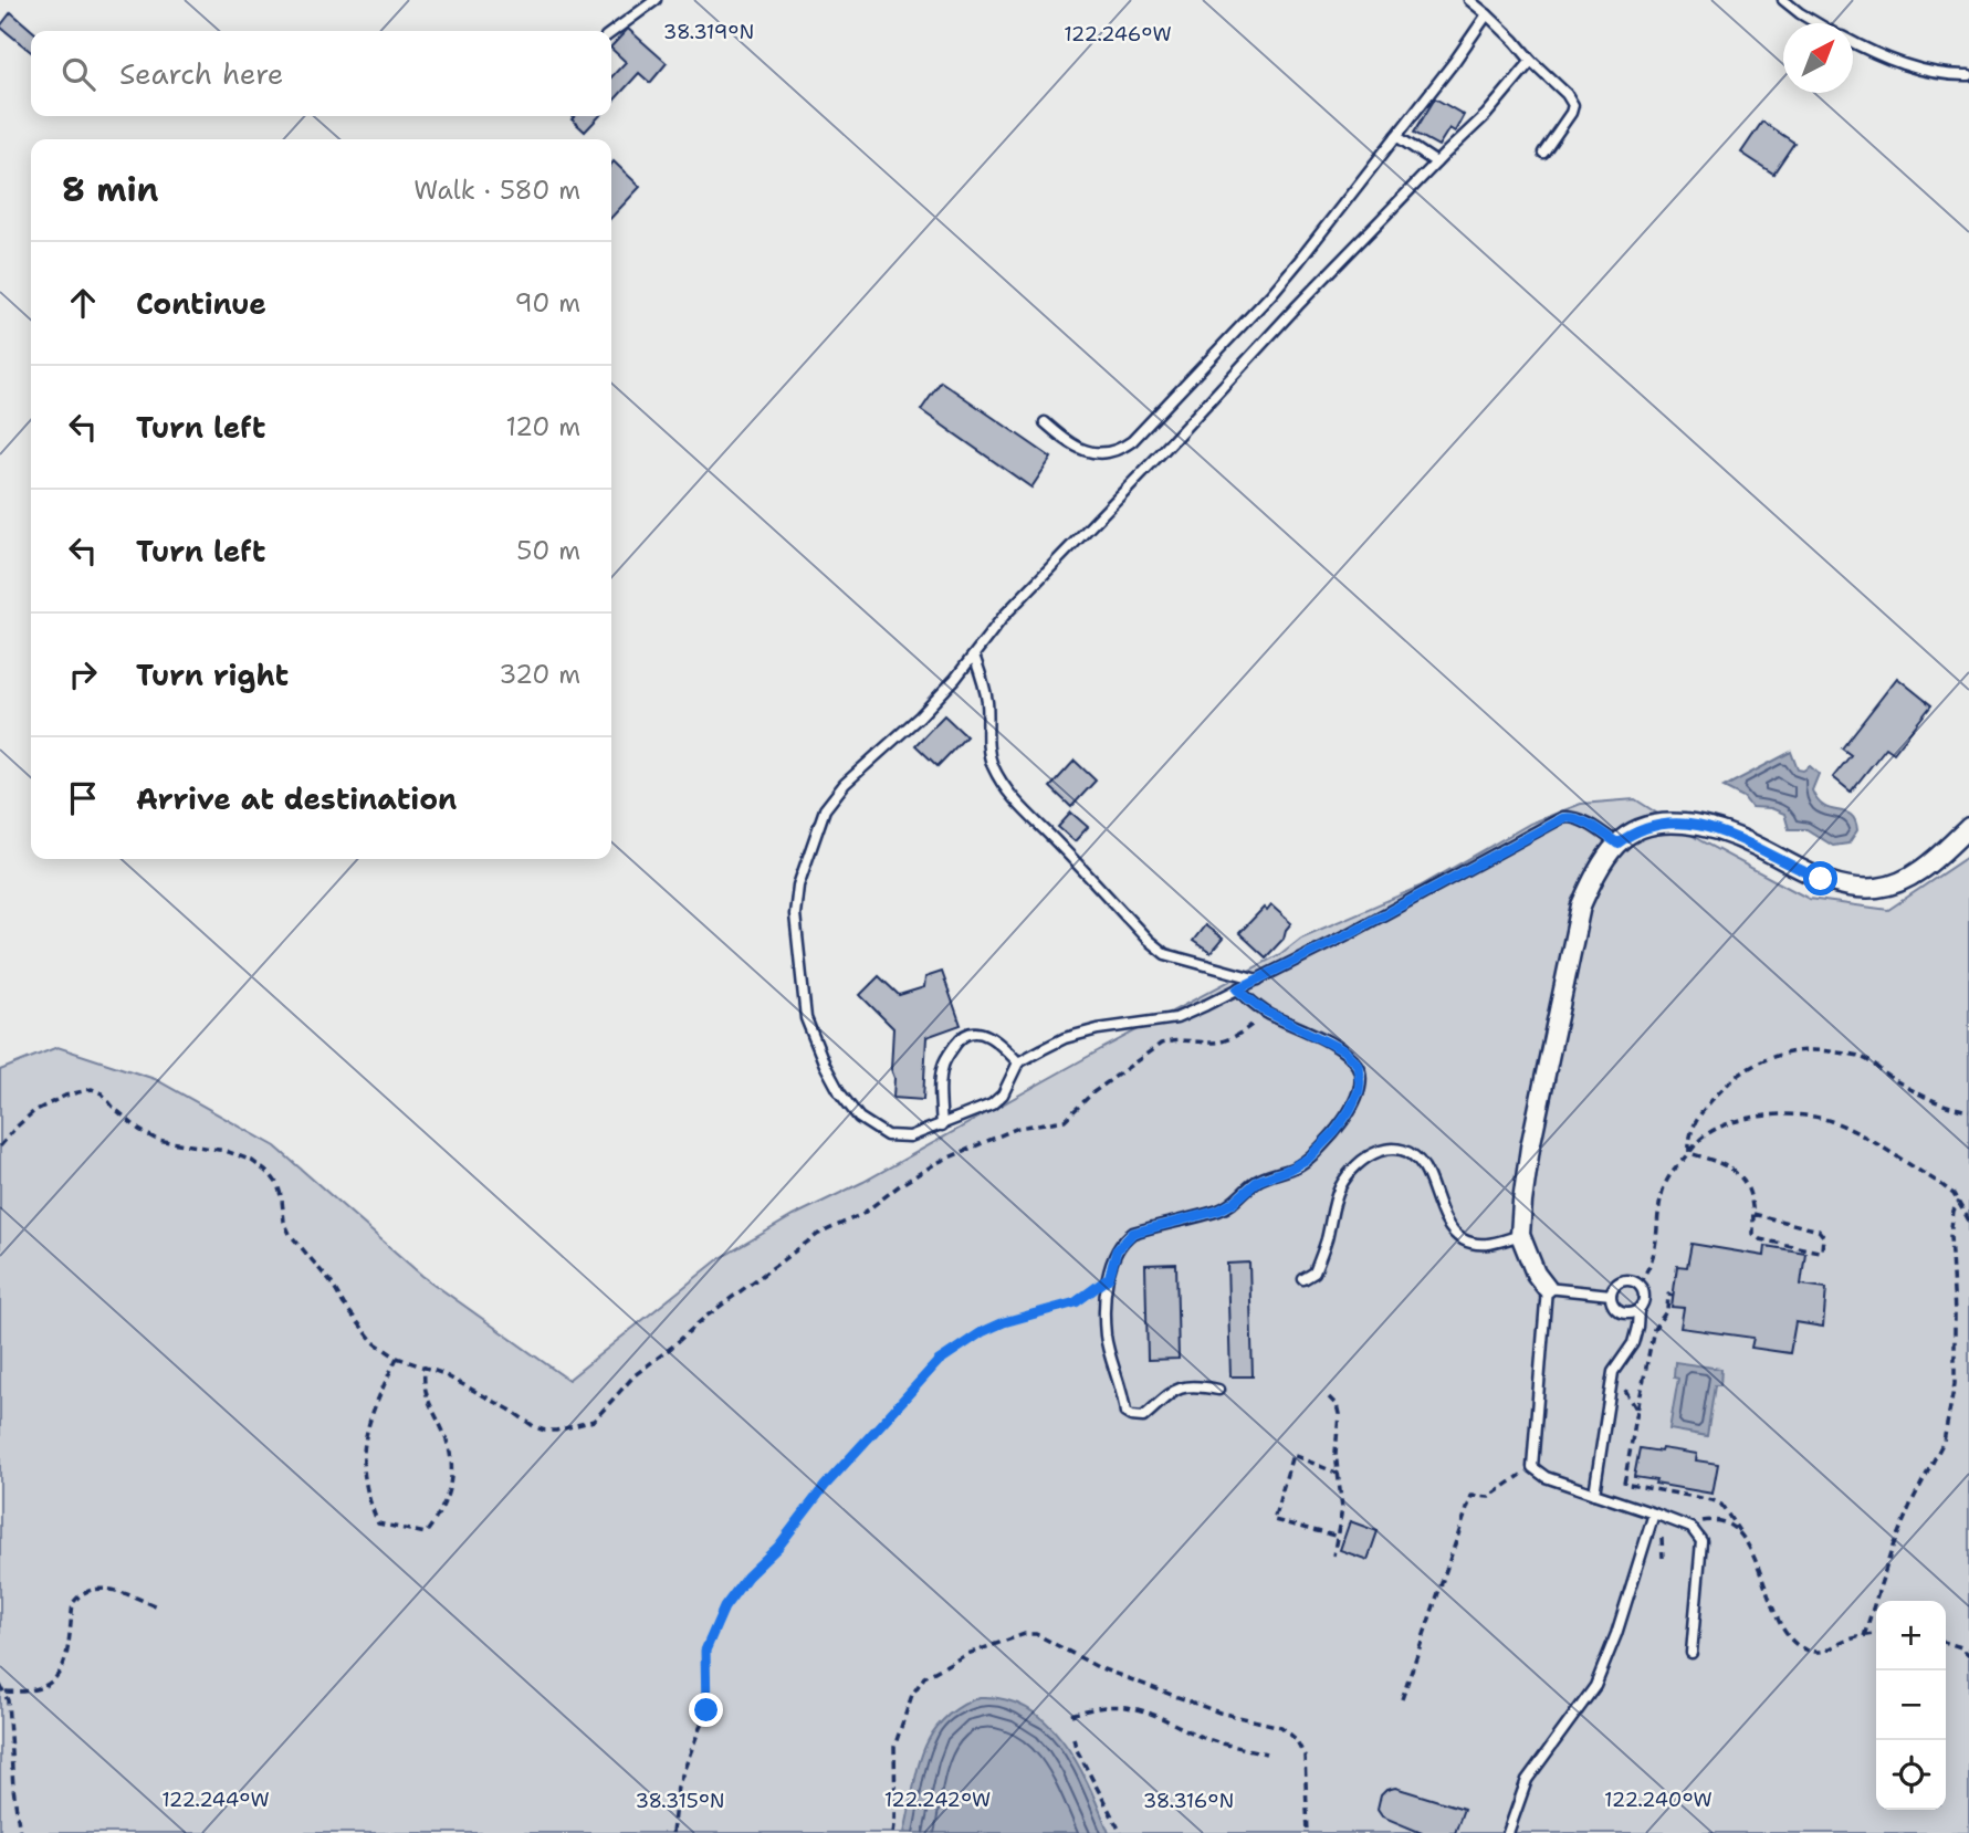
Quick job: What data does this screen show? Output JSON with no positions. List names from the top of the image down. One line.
{"north":"top right","page":{"search":"Search here","heading":["8 min","Walk · 580 m"],"list":[["Continue","90 m"],["Turn left","120 m"],["Turn left","50 m"],["Turn right","320 m"],"Arrive at destination"],"map_buttons":["+","−"]},"coordinates":["38.319°N","122.246°W","122.244°W","122.242°W","122.240°W","38.315°N","38.316°N"]}
